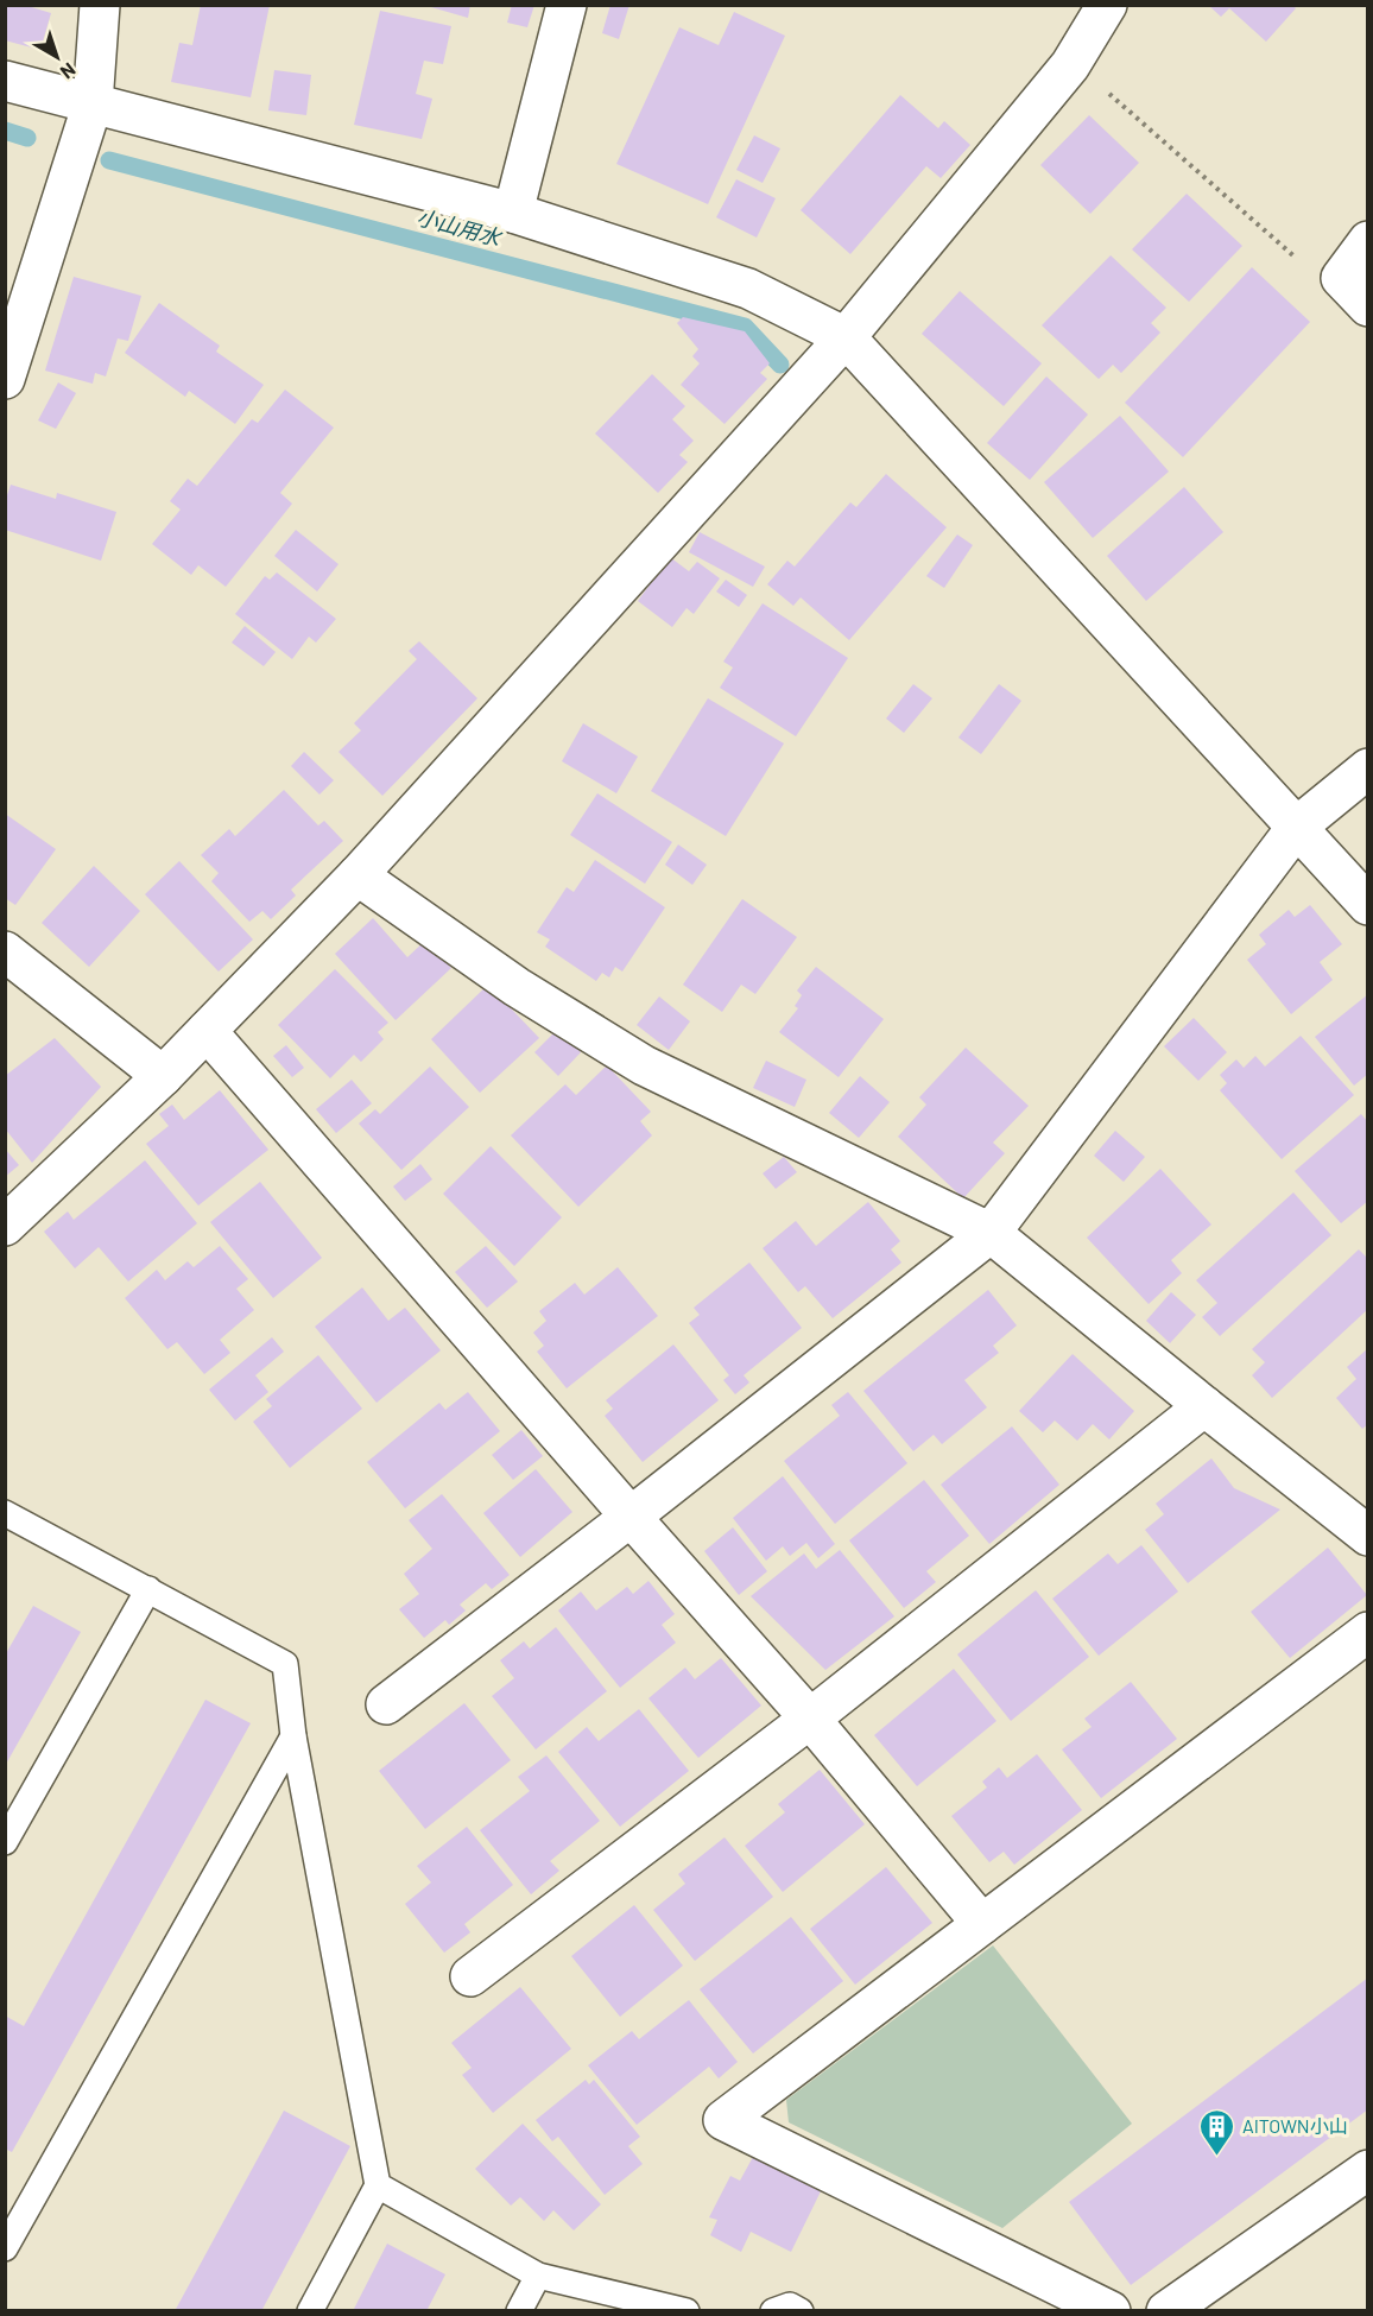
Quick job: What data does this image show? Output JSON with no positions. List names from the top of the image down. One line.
{"water":["小山用水"],"places":{"building":["AITOWN小山"]},"north":"bottom right"}
